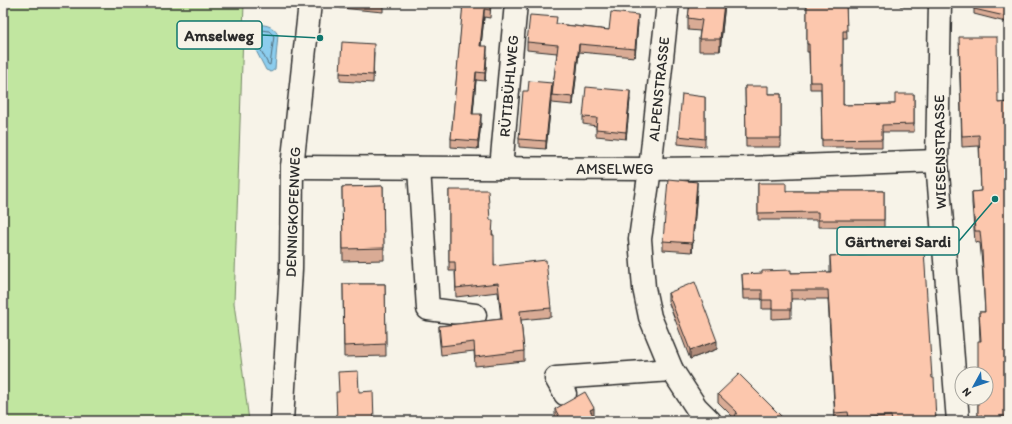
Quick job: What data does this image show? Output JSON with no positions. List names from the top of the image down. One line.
{"streets":{"street":["RÜTIBÜHLWEG","ALPENSTRASSE","WIESENSTRASSE","AMSELWEG","DENNIGKOFENWEG"]},"crossings":[["RÜTIBÜHLWEG","AMSELWEG"],["ALPENSTRASSE","AMSELWEG"],["WIESENSTRASSE","AMSELWEG"],["AMSELWEG","DENNIGKOFENWEG"]],"places":["Amselweg","Gärtnerei Sardi"],"north":"bottom left"}
